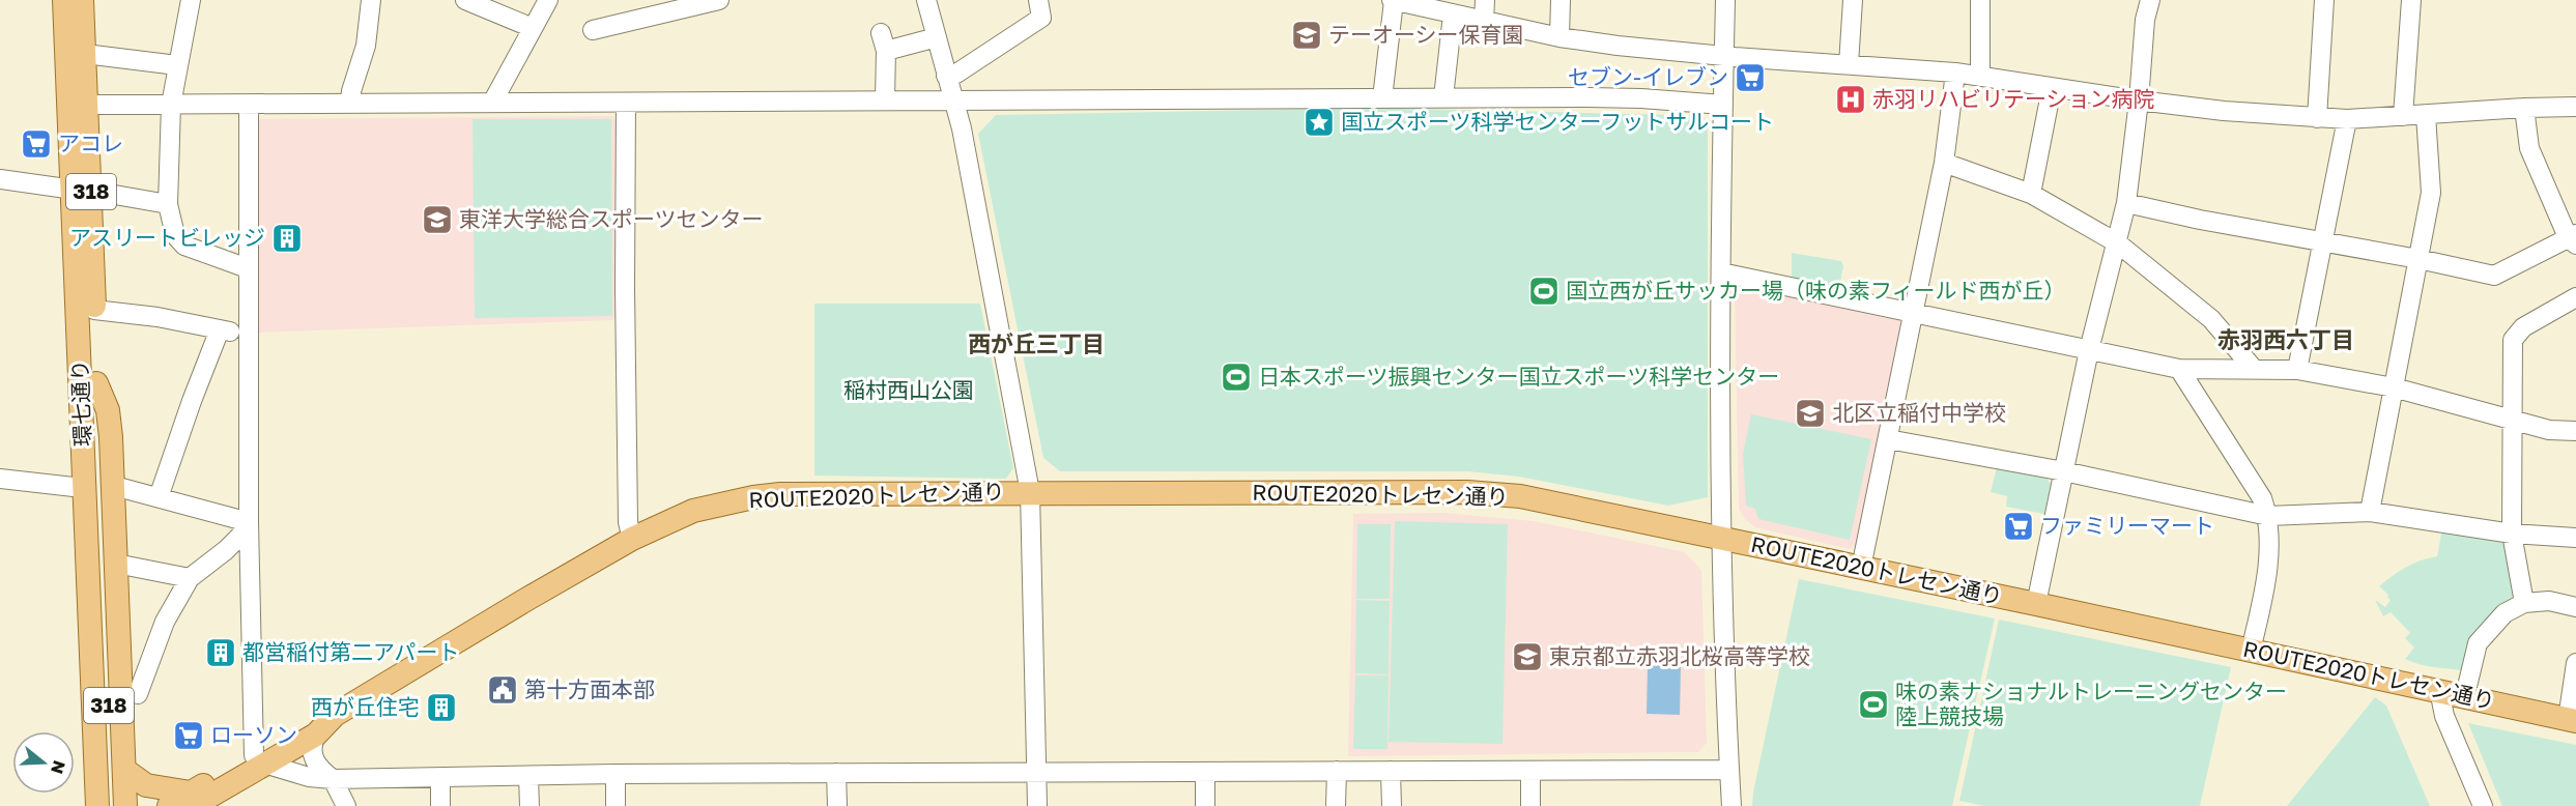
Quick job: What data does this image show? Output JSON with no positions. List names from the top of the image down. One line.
{"streets":{"main road":["318","環七通り","ROUTE2020トレセン通り"]},"districts":["赤羽西六丁目","西が丘三丁目"],"parks":["稲村西山公園"],"places":{"school or university":["テーオーシー保育園","東洋大学総合スポーツセンター","北区立稲付中学校","東京都立赤羽北桜高等学校"],"supermarket":["セブン-イレブン","アコレ","ファミリーマート","ローソン"],"hospital":["赤羽リハビリテーション病院"],"place":["国立スポーツ科学センターフットサルコート"],"building":["アスリートビレッジ","都営稲付第二アパート","西が丘住宅"],"sports":["国立西が丘サッカー場（味の素フィールド西が丘）","日本スポーツ振興センター国立スポーツ科学センター","味の素ナショナルトレーニングセンター 陸上競技場"],"public building":["第十方面本部"]},"north":"right"}
